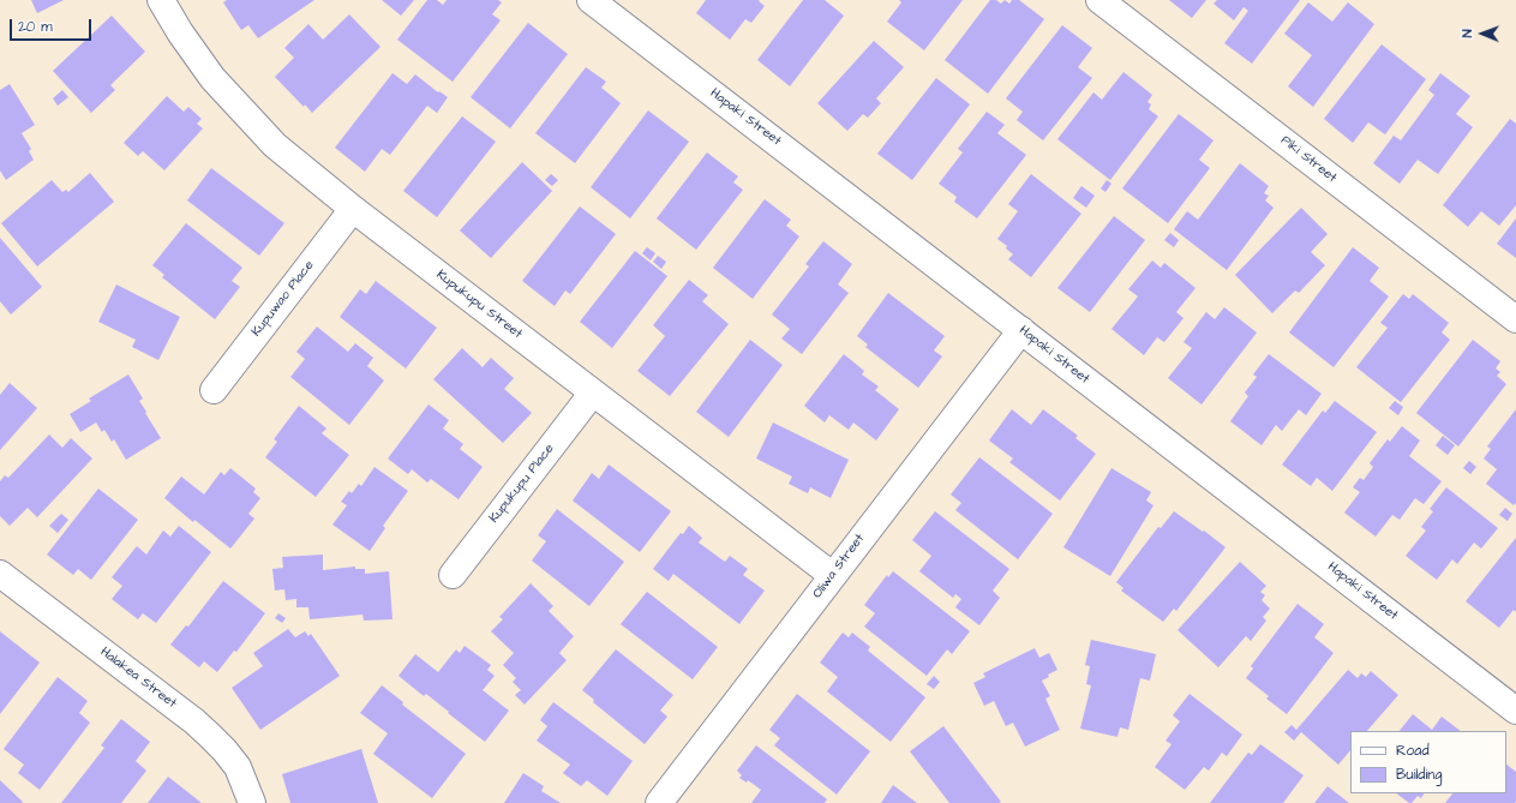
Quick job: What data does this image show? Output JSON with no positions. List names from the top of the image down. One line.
{"streets":{"street":["Hapaki Street","Piki Street","Kupuwao Place","Kupukupu Street","Kupukupu Place","Oliwa Street","Halakea Street"]},"crossings":[["Hapaki Street","Oliwa Street"],["Kupuwao Place","Kupukupu Street"],["Kupukupu Street","Kupukupu Place"],["Kupukupu Street","Oliwa Street"]],"legend":["Road","Building"],"scale_bar":"20 m","north":"left"}
